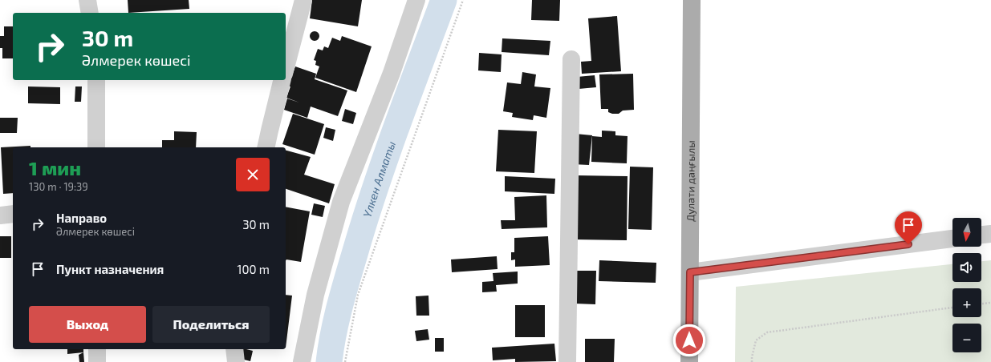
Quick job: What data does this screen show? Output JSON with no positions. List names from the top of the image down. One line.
{"streets":{"main road":["Дулати даңғылы"]},"water":["Үлкен Алматы"],"north":"bottom","page":{"turn":["30 m","Әлмерек көшесі"],"heading":["1 мин","130 m · 19:39"],"list":[{"name":"Направо","note":"Әлмерек көшесі","value":"30 m"},{"name":"Пункт назначения","value":"100 m"}],"map_buttons":["+","−"],"buttons":["Выход","Поделиться"]}}
